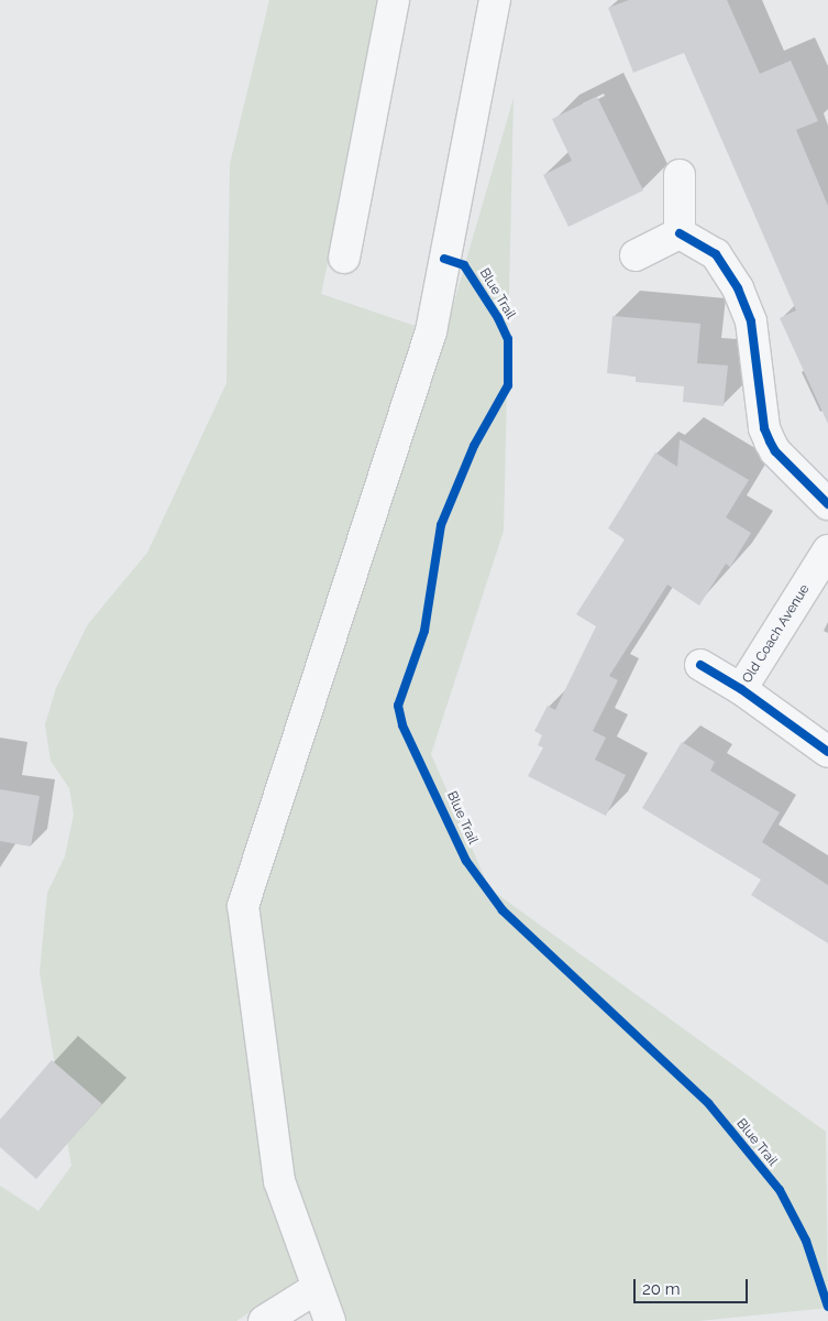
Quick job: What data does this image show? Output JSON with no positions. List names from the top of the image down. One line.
{"streets":{"street":["Old Coach Avenue"],"cycle path":["Blue Trail"]},"scale_bar":"20 m"}
